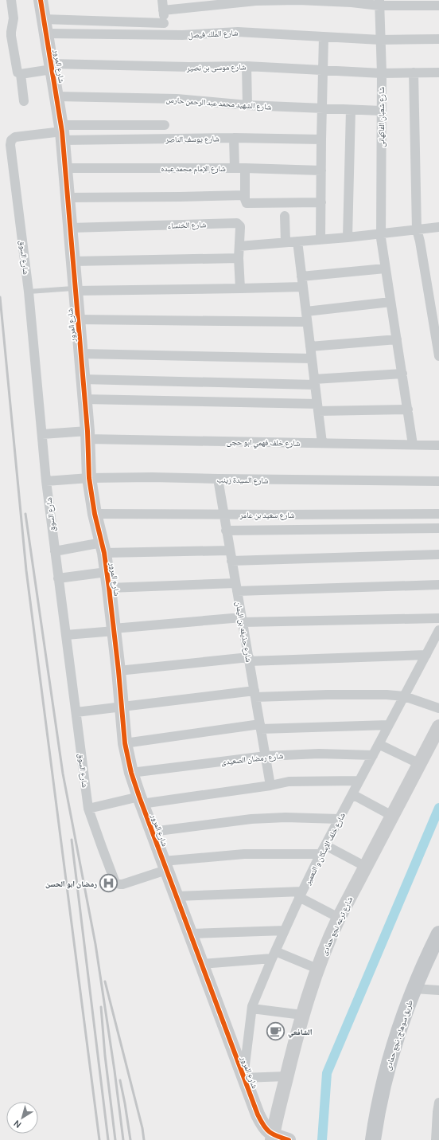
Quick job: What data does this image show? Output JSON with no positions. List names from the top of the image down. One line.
{"streets":{"main road":["طريق سوهاج, نجع حمادى"],"street":["شارع الملك فيصل","شارع المرور","شارع موسى بن نصير","شارع الشهيد محمد عبد الرحمن حارس","شارع شعبان الفاكهانى","شارع يوسف الناصر","شارع الإمام محمد عبده","شارع الخنساء","شارع السوق","شارع خلف فهمي ابو حجى","شارع السيدة زينب","شارع سعيد بن عامر","شارع حذيفه بن اليمان","شارع رمضان الصعيدى","شارع خلف الإسكان و التعمير","شارع ترعه نجع حمادى"]},"crossings":[["شارع الملك فيصل","شارع المرور"],["شارع الملك فيصل","شارع شعبان الفاكهانى"],["شارع المرور","شارع موسى بن نصير"],["شارع المرور","شارع الشهيد محمد عبد الرحمن حارس"],["شارع المرور","شارع يوسف الناصر"],["شارع المرور","شارع الإمام محمد عبده"],["شارع المرور","شارع الخنساء"],["شارع المرور","شارع السوق"],["شارع المرور","شارع خلف فهمي ابو حجى"],["شارع المرور","شارع السيدة زينب"],["شارع المرور","شارع سعيد بن عامر"],["شارع المرور","شارع رمضان الصعيدى"],["شارع المرور","شارع خلف الإسكان و التعمير"],["شارع المرور","شارع ترعه نجع حمادى"],["شارع موسى بن نصير","شارع شعبان الفاكهانى"],["شارع الشهيد محمد عبد الرحمن حارس","شارع شعبان الفاكهانى"],["شارع شعبان الفاكهانى","شارع خلف فهمي ابو حجى"],["شارع يوسف الناصر","شارع السوق"],["شارع السوق","شارع خلف فهمي ابو حجى"],["شارع السوق","شارع السيدة زينب"],["شارع السيدة زينب","شارع حذيفه بن اليمان"],["شارع سعيد بن عامر","شارع حذيفه بن اليمان"],["شارع حذيفه بن اليمان","شارع رمضان الصعيدى"],["شارع رمضان الصعيدى","شارع خلف الإسكان و التعمير"]],"places":{"hospital":["رمضان ابو الحسن"],"cafe":["الشافعي"]},"north":"bottom left"}
